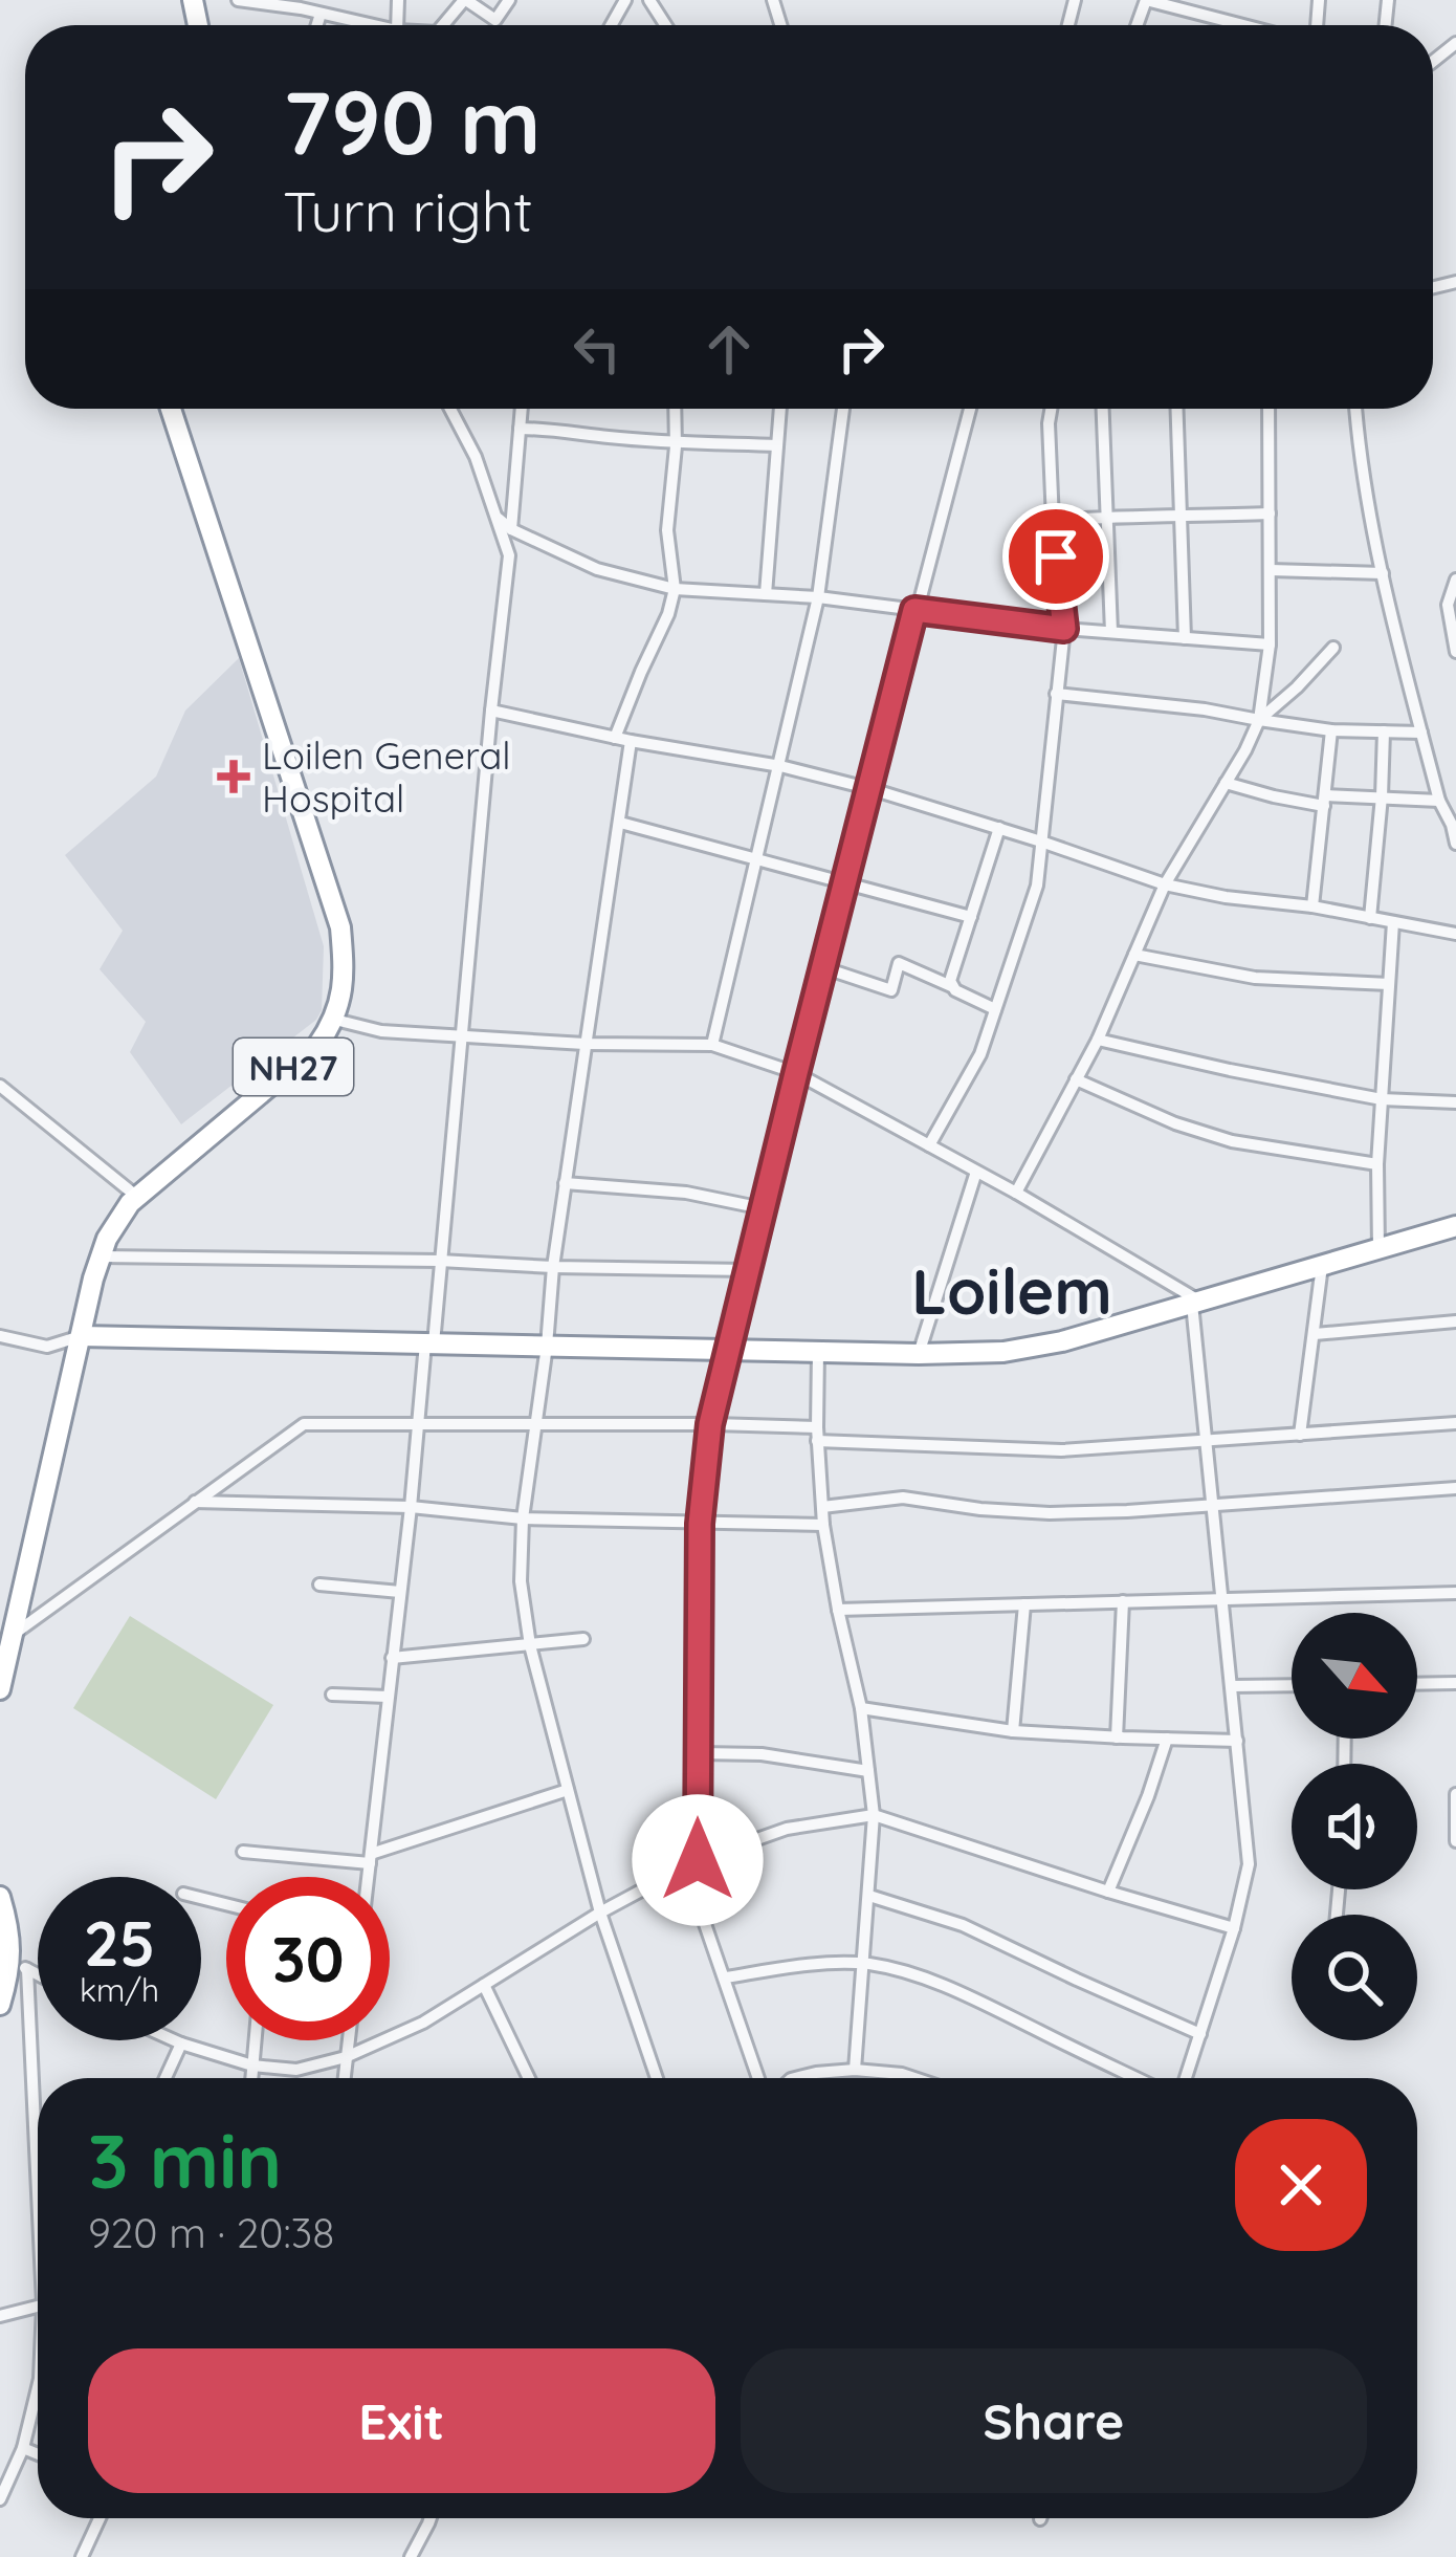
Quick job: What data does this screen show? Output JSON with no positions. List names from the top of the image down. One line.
{"streets":{"highway":["NH27"]},"districts":["Loilem"],"places":{"health":["Loilen General Hospital"]},"north":"bottom right","page":{"turn":["790 m","Turn right"],"speed":"25 km/h","limit":"30","heading":["3 min","920 m · 20:38"],"buttons":["Exit","Share"]}}
